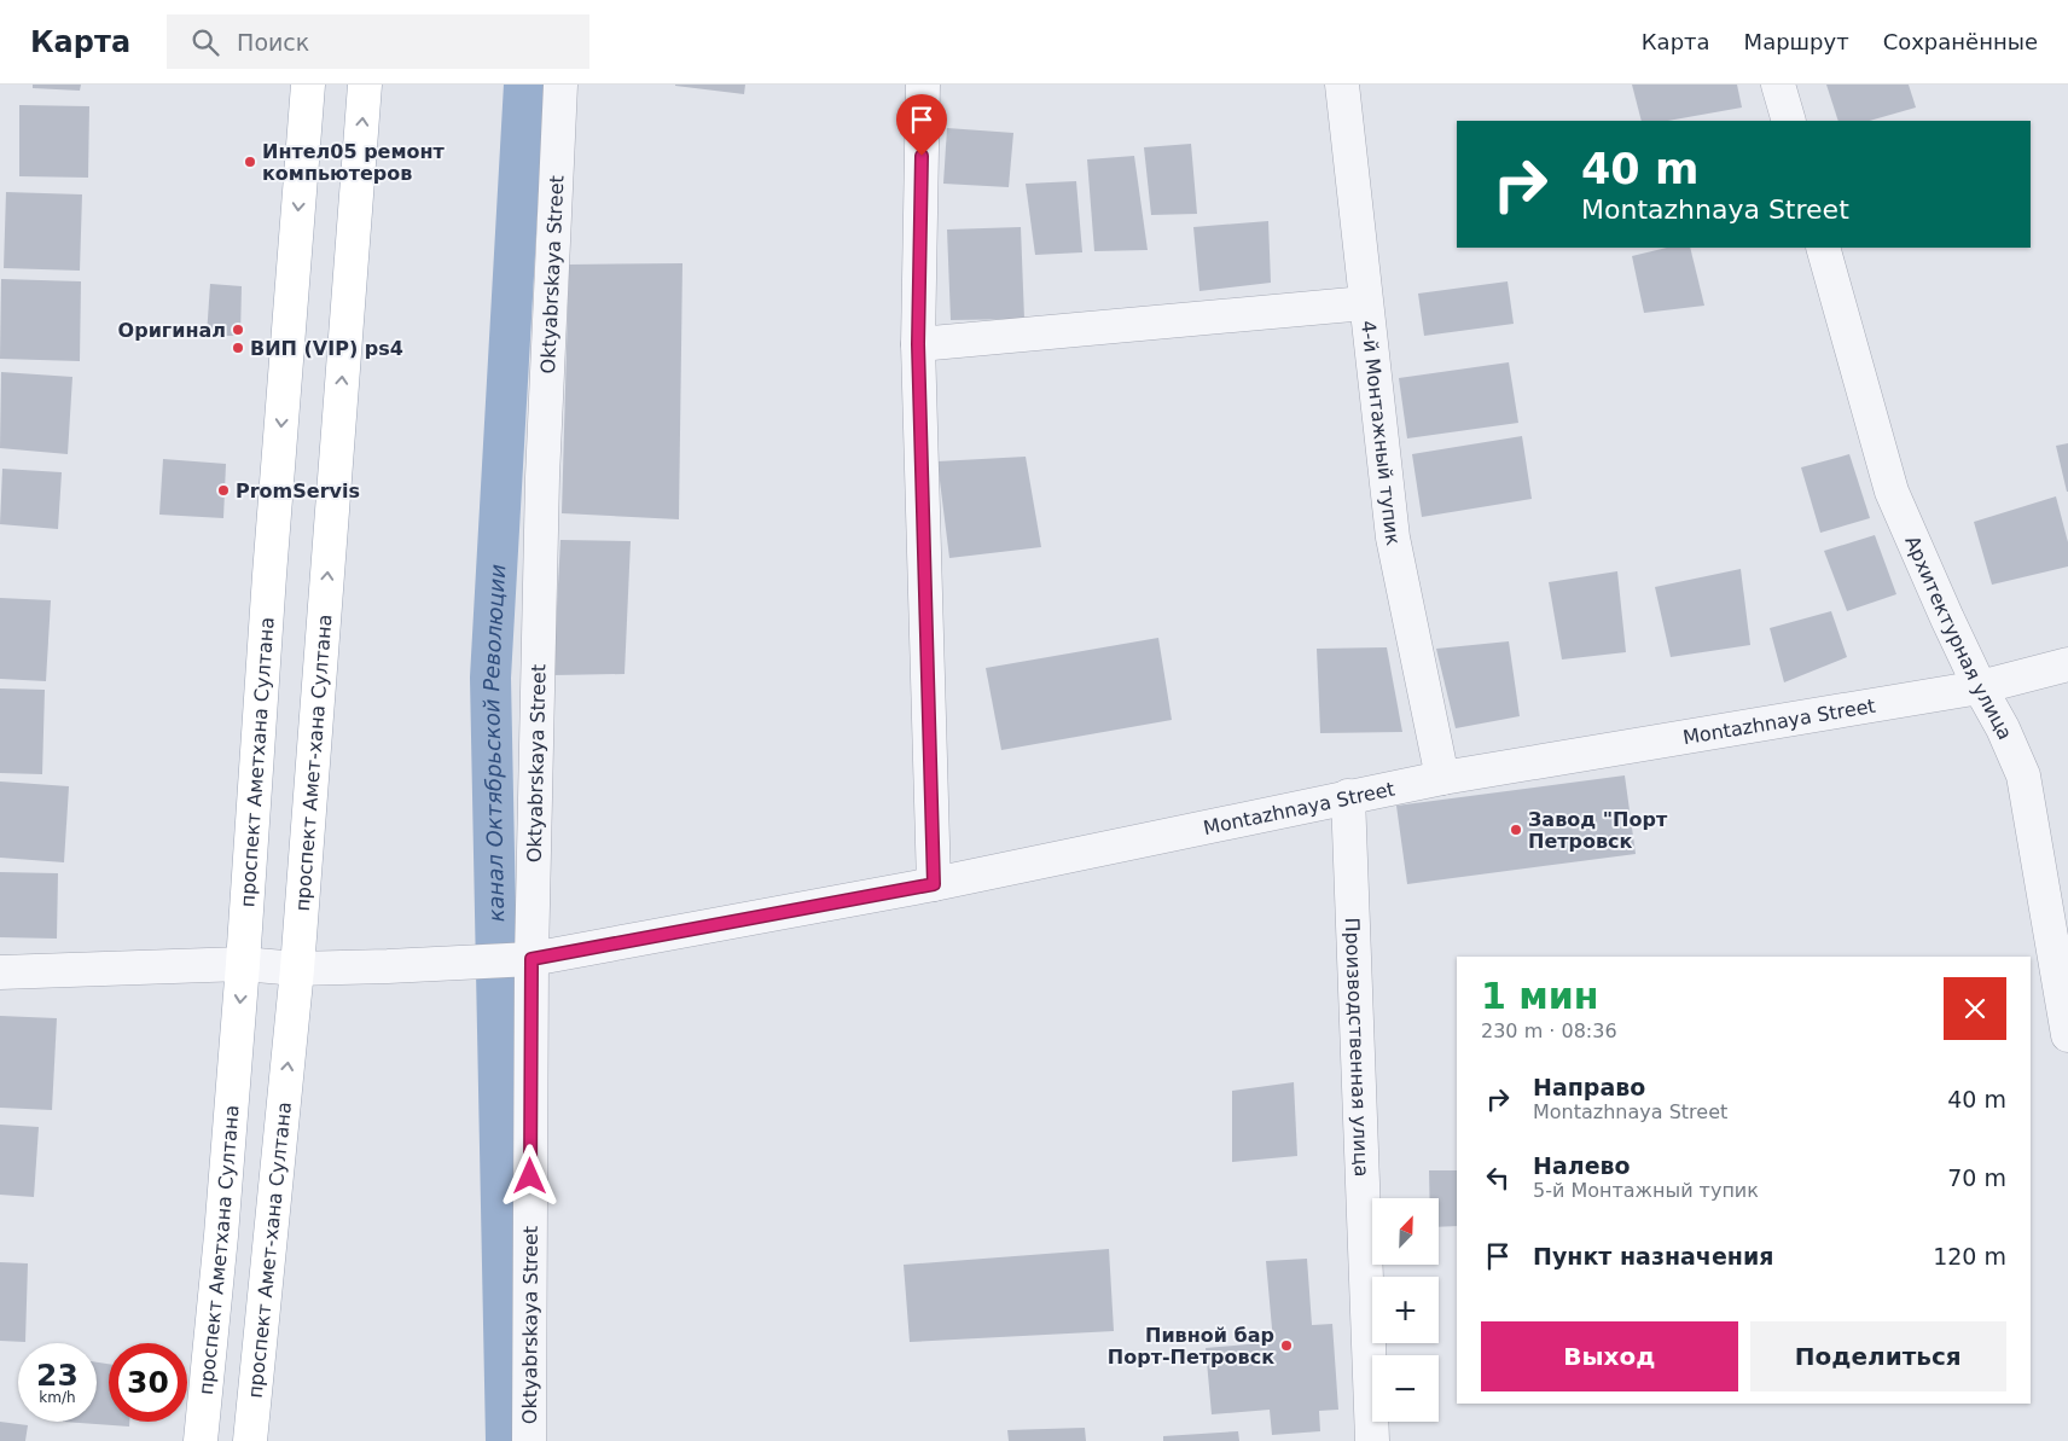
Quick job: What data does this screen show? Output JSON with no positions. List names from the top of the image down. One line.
{"streets":{"main road":["проспект Аметхана Султана","проспект Амет-хана Султана"],"street":["Oktyabrskaya Street","4-й Монтажный тупик","Архитектурная улица","Montazhnaya Street","Производственная улица"]},"crossings":[["Oktyabrskaya Street","Montazhnaya Street"],["4-й Монтажный тупик","Montazhnaya Street"],["Архитектурная улица","Montazhnaya Street"],["Montazhnaya Street","проспект Аметхана Султана"],["Montazhnaya Street","проспект Амет-хана Султана"],["Montazhnaya Street","Производственная улица"]],"one_way":["проспект Аметхана Султана","проспект Амет-хана Султана"],"water":["канал Октябрьской Революции"],"places":["Интел05 ремонт компьютеров","Оригинал","ВИП (VIP) ps4","PromServis","Завод \"Порт Петровск","Пивной бар Порт-Петровск"],"north":"top right","page":{"header":"Карта","search":"Поиск","nav":["Карта","Маршрут","Сохранённые"],"turn":["40 m","Montazhnaya Street"],"heading":["1 мин","230 m · 08:36"],"list":[{"name":"Направо","note":"Montazhnaya Street","value":"40 m"},{"name":"Налево","note":"5-й Монтажный тупик","value":"70 m"},{"name":"Пункт назначения","value":"120 m"}],"map_buttons":["+","−"],"buttons":["Выход","Поделиться"],"speed":"23 km/h","limit":"30"}}
